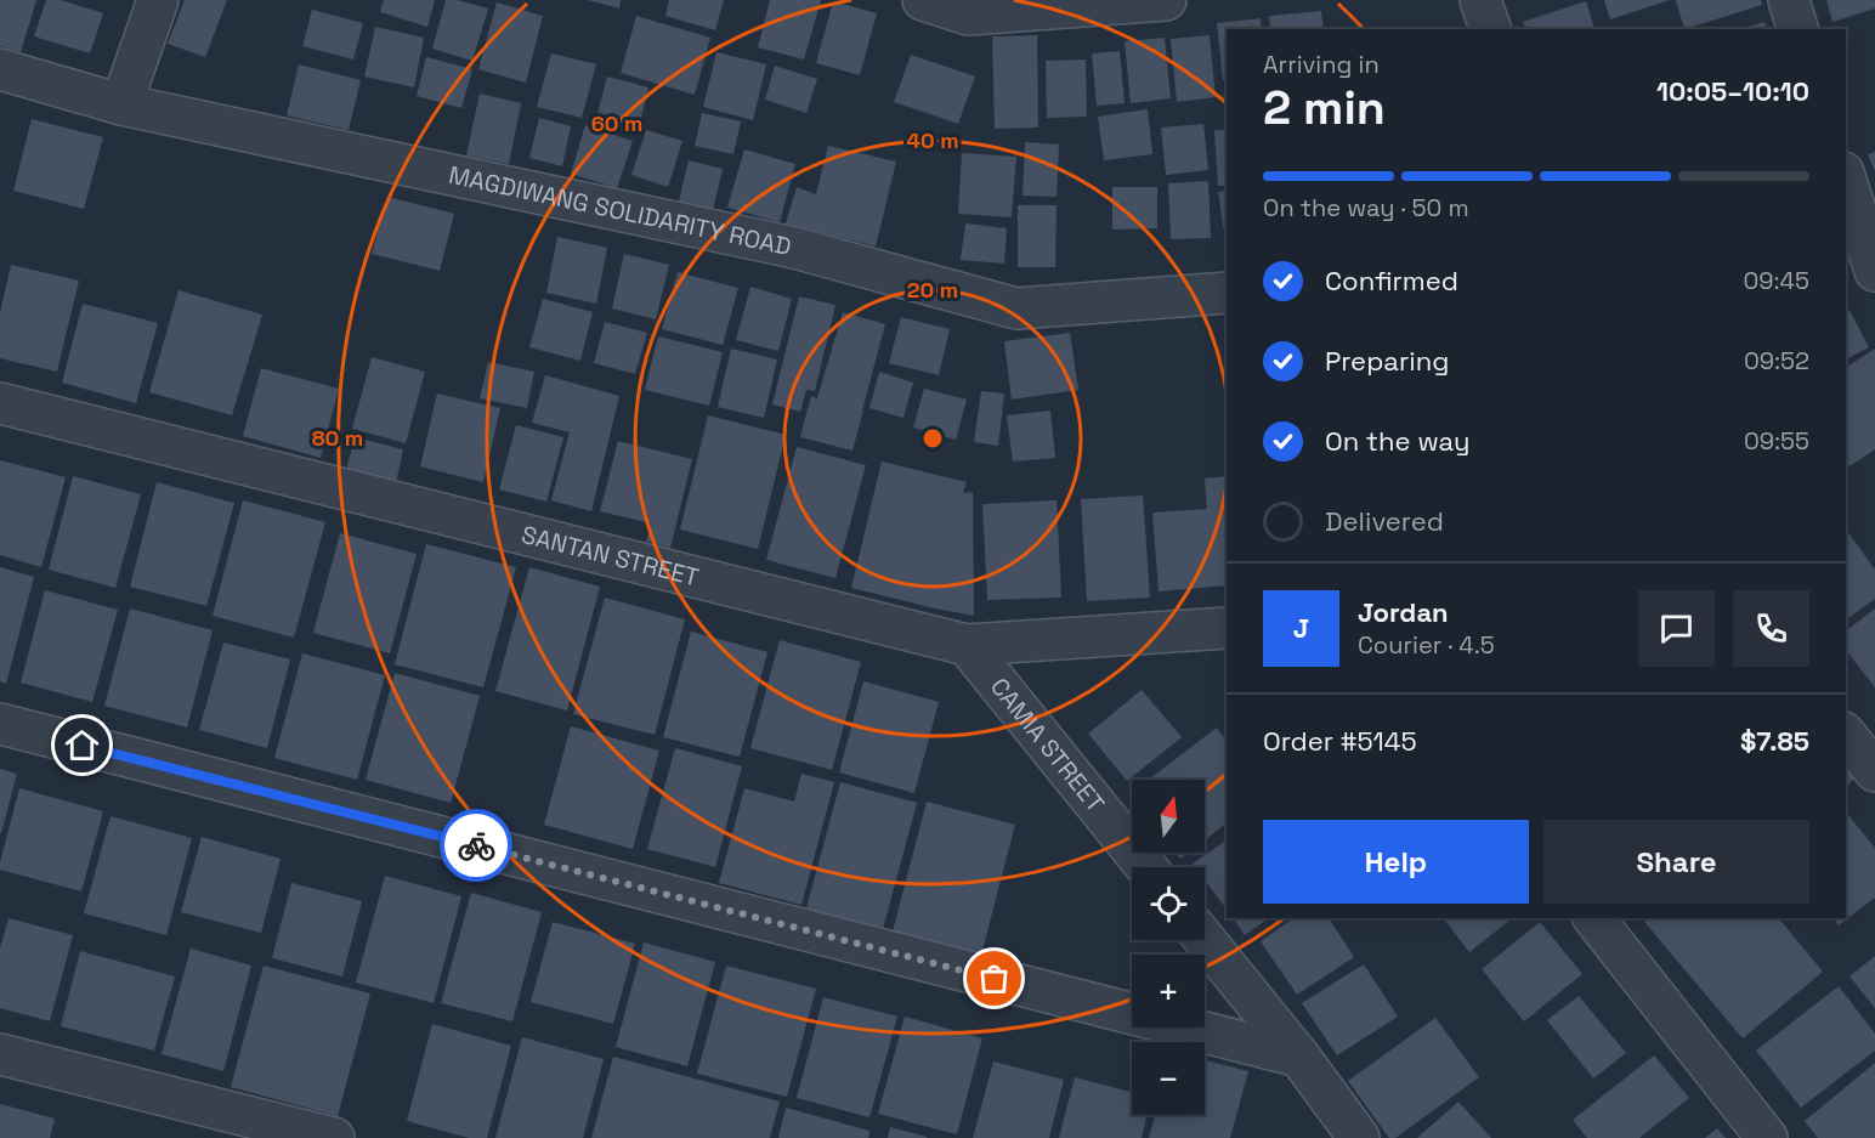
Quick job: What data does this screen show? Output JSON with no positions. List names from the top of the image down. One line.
{"streets":{"street":["MAGDIWANG SOLIDARITY ROAD","SANTAN STREET","CAMIA STREET"]},"crossings":[["SANTAN STREET","CAMIA STREET"]],"north":"top","page":{"heading":["2 min","Arriving in","10:05–10:10"],"panel":["Jordan","Courier · 4.5","Order #5145","$7.85"],"bar":"On the way · 50 m","list":[["Confirmed","09:45"],["Preparing","09:52"],["On the way","09:55"],"Delivered"],"round":"J","map_buttons":["+","−"],"buttons":["Help","Share"]},"rings":["60 m","40 m","20 m","80 m"]}
